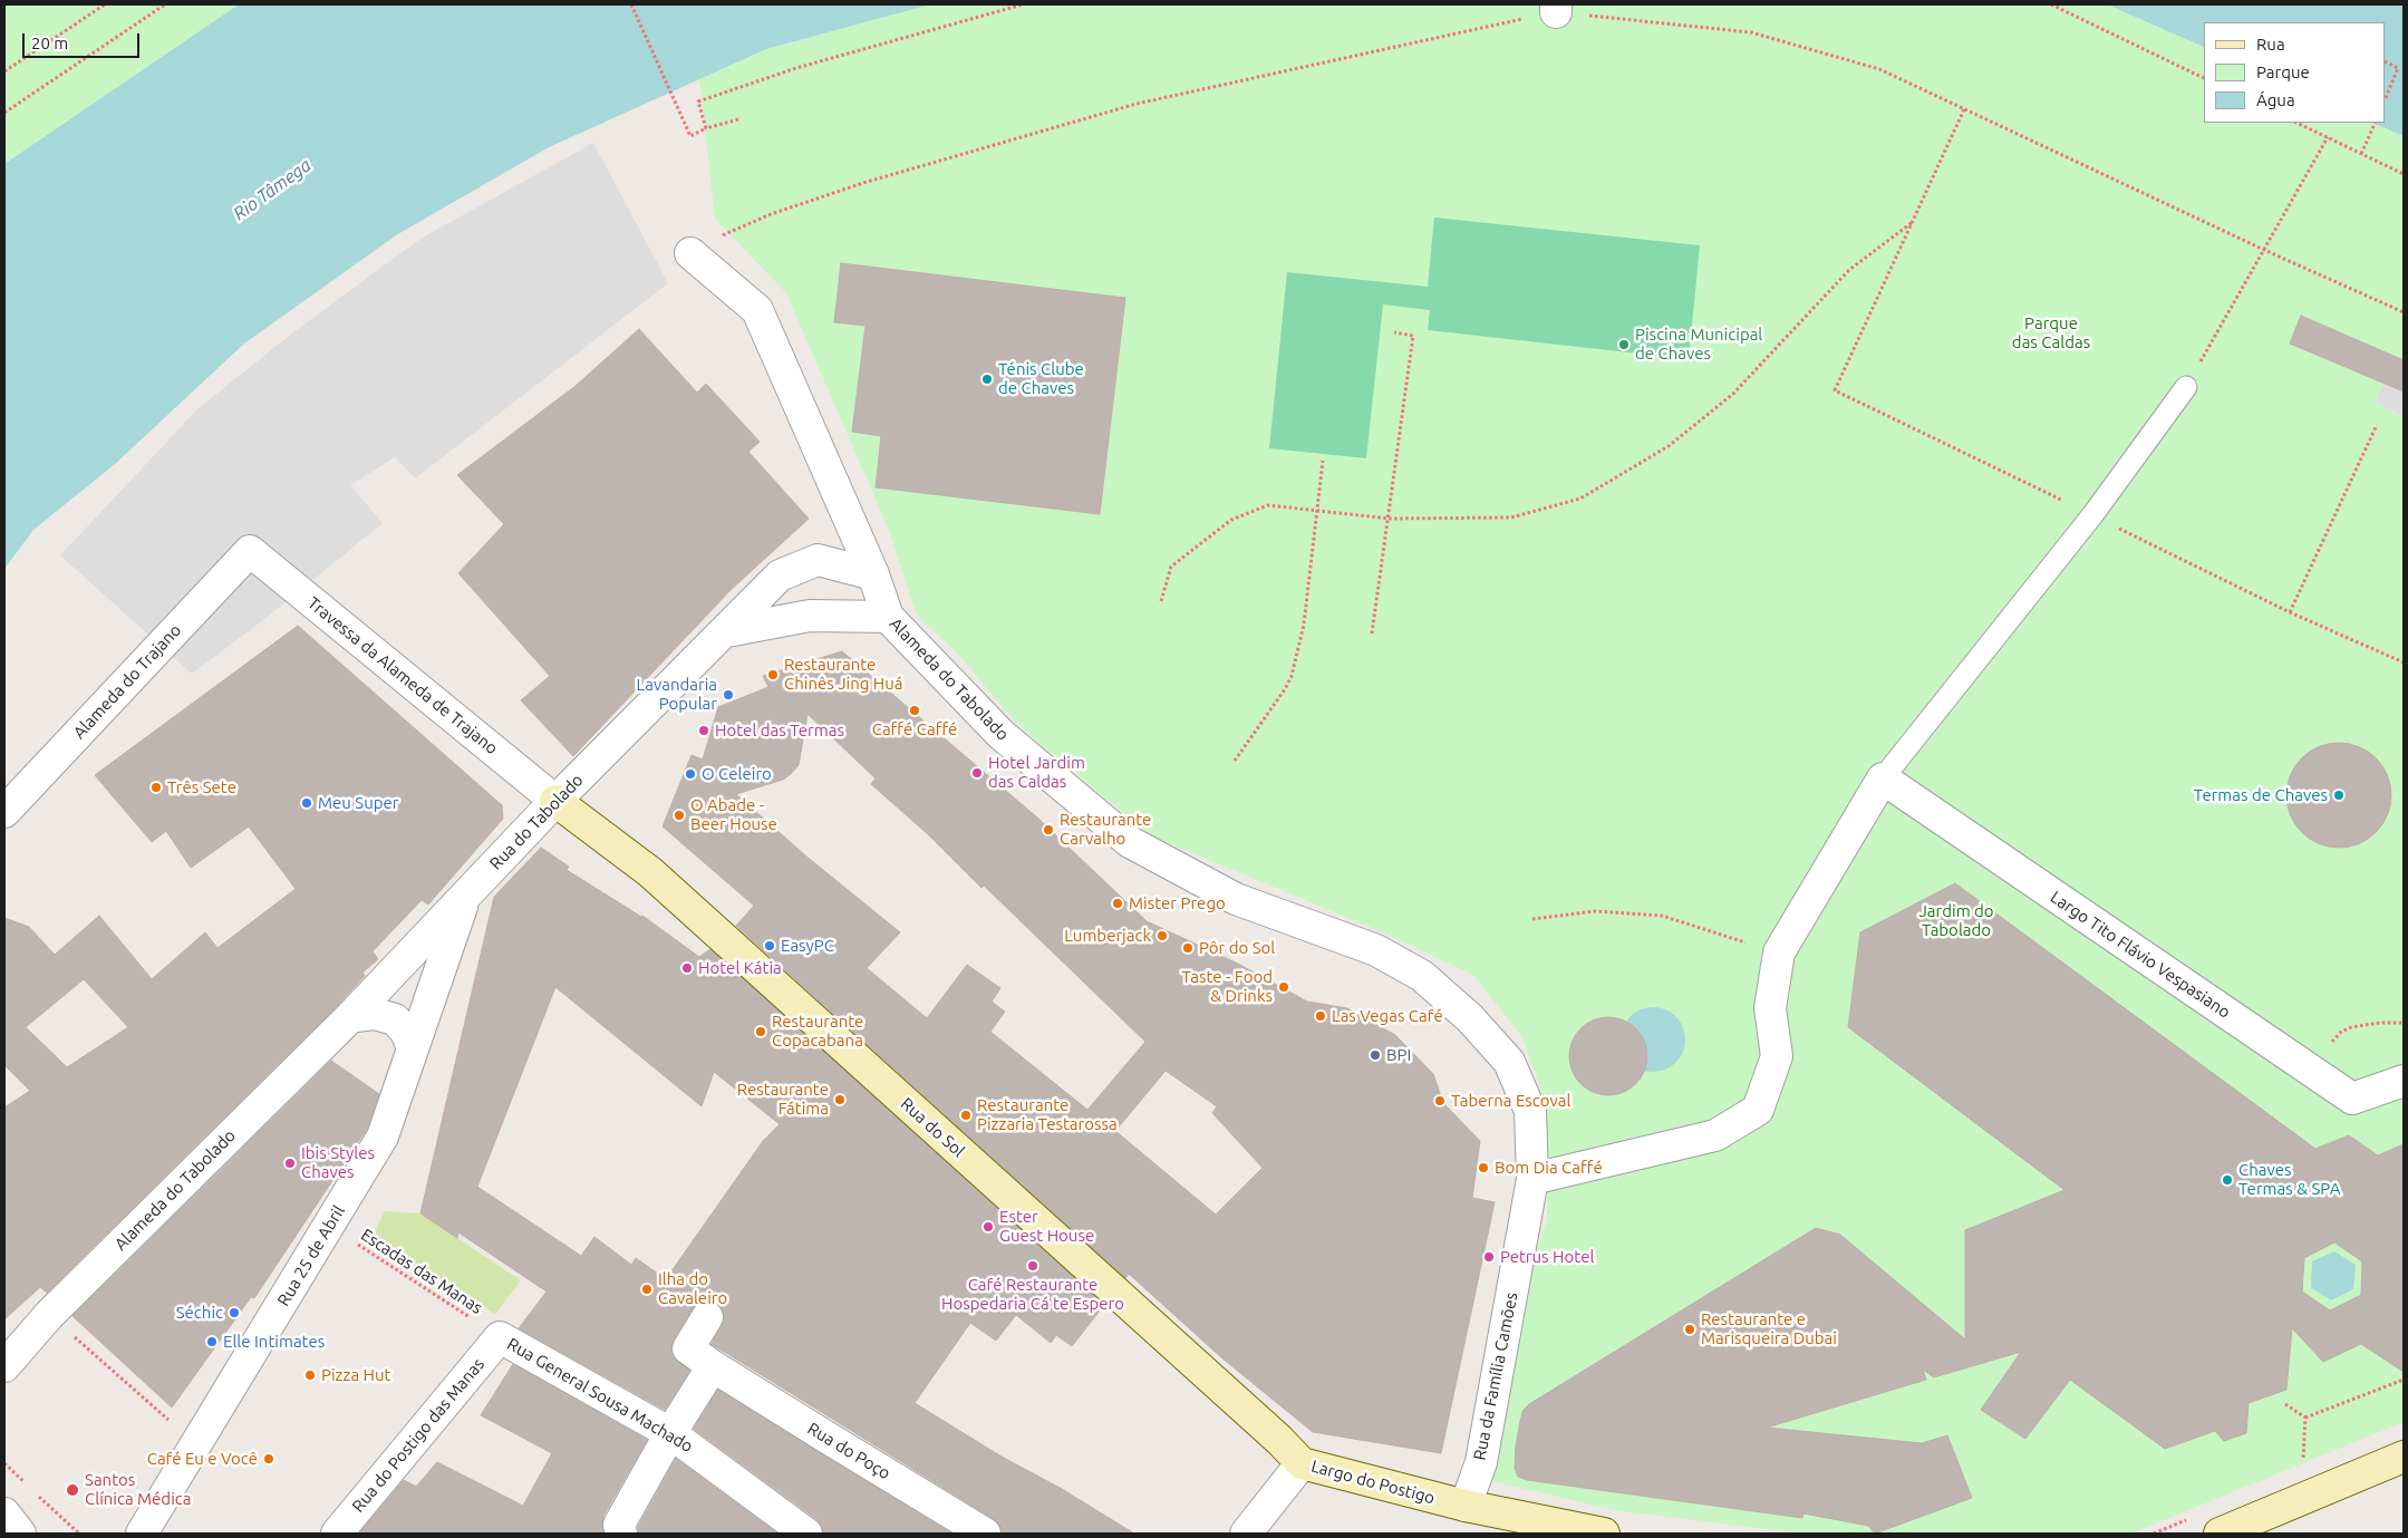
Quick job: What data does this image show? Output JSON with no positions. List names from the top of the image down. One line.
{"streets":{"street":["Travessa da Alameda de Trajano","Alameda do Tabolado","Alameda do Trajano","Rua do Tabolado","Largo Tito Flávio Vespasiano","Rua do Sol","Rua 25 de Abril","Rua da Família Camões","Rua General Sousa Machado","Rua do Postigo das Manas","Rua do Poço","Largo do Postigo"],"path":["Escadas das Manas"]},"crossings":[["Travessa da Alameda de Trajano","Alameda do Trajano"],["Travessa da Alameda de Trajano","Rua do Tabolado"],["Travessa da Alameda de Trajano","Rua do Sol"],["Alameda do Tabolado","Rua do Tabolado"],["Alameda do Tabolado","Rua da Família Camões"],["Rua do Tabolado","Rua do Sol"],["Rua do Tabolado","Rua 25 de Abril"],["Rua do Sol","Largo do Postigo"],["Rua 25 de Abril","Escadas das Manas"],["Escadas das Manas","Rua General Sousa Machado"],["Escadas das Manas","Rua do Postigo das Manas"],["Rua da Família Camões","Largo do Postigo"],["Rua General Sousa Machado","Rua do Postigo das Manas"]],"water":["Rio Tâmega"],"parks":["Parque das Caldas","Jardim do Tabolado"],"places":["Piscina Municipal de Chaves","Ténis Clube de Chaves","Restaurante Chinês Jing Huá","Lavandaria Popular","Caffé Caffé","Hotel das Termas","Hotel Jardim das Caldas","O Celeiro","Três Sete","Termas de Chaves","Meu Super","O Abade - Beer House","Restaurante Carvalho","Mister Prego","Lumberjack","EasyPC","Pôr do Sol","Hotel Kátia","Taste - Food & Drinks","Las Vegas Café","Restaurante Copacabana","BPI","Restaurante Fátima","Taberna Escoval","Restaurante Pizzaria Testarossa","Ibis Styles Chaves","Bom Dia Caffé","Chaves Termas & SPA","Ester Guest House","Petrus Hotel","Café Restaurante Hospedaria Cá te Espero","Ilha do Cavaleiro","Séchic","Restaurante e Marisqueira Dubai","Elle Intimates","Pizza Hut","Café Eu e Você","Santos Clínica Médica"],"legend":["Rua","Parque","Água"],"scale_bar":"20 m"}
